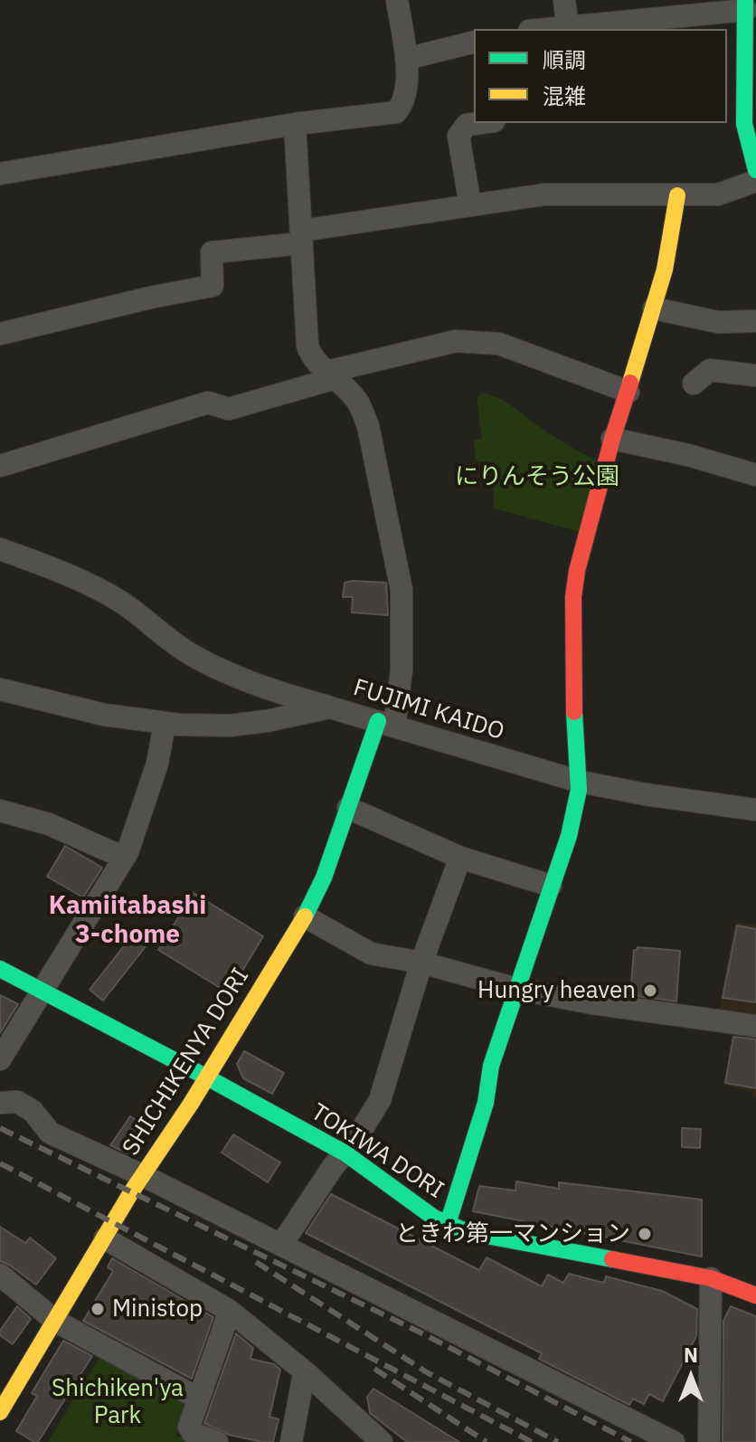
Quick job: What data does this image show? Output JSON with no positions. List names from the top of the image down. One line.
{"streets":{"street":["FUJIMI KAIDO","SHICHIKENYA DORI","TOKIWA DORI"]},"crossings":[["FUJIMI KAIDO","SHICHIKENYA DORI"],["SHICHIKENYA DORI","TOKIWA DORI"]],"districts":["Kamiitabashi 3-chome"],"parks":["にりんそう公園","Shichiken'ya Park"],"places":["Hungry heaven","ときわ第一マンション","Ministop"],"legend":["順調","混雑"],"north":"top"}
